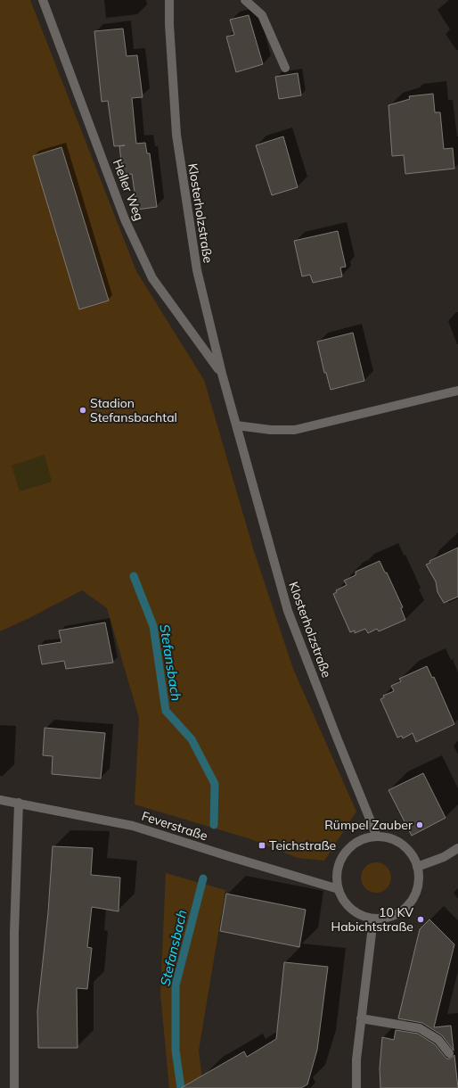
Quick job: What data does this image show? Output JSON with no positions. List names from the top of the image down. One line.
{"streets":{"street":["Heller Weg","Klosterholzstraße","Feverstraße"]},"crossings":[["Heller Weg","Klosterholzstraße"],["Klosterholzstraße","Feverstraße"]],"water":["Stefansbach"],"places":{"other":["Stadion Stefansbachtal","Rümpel Zauber","10 KV Habichtstraße"],"transit":["Teichstraße"]}}
